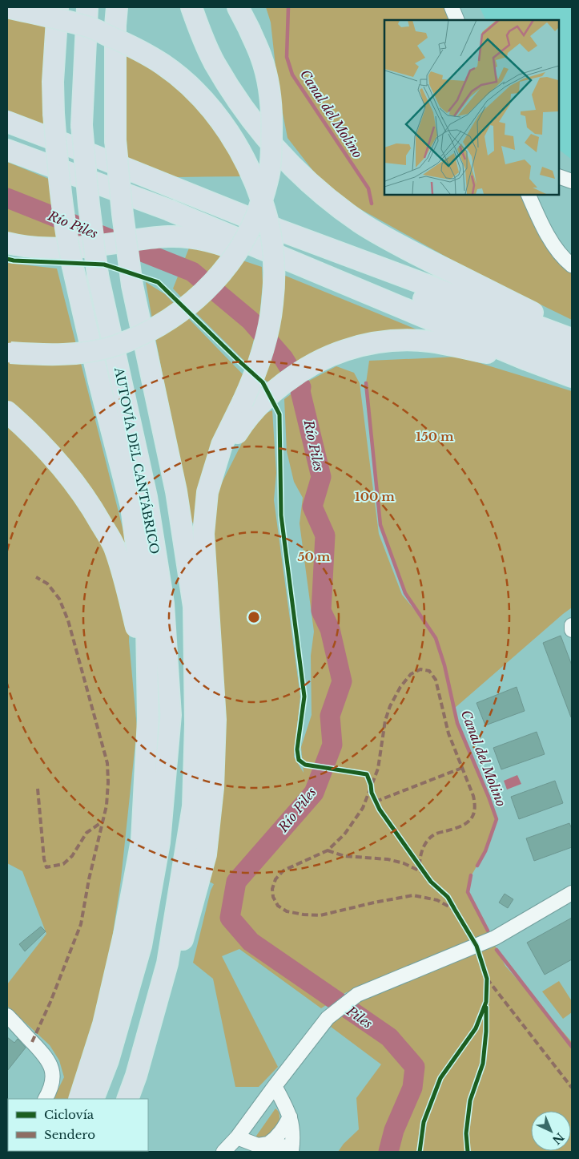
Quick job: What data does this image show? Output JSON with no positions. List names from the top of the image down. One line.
{"streets":{"highway":["AUTOVÍA DEL CANTÁBRICO"]},"water":["Canal del Molino","Río Piles","Piles"],"legend":["Ciclovía","Sendero"],"north":"bottom right","rings":["150 m","100 m","50 m"]}
